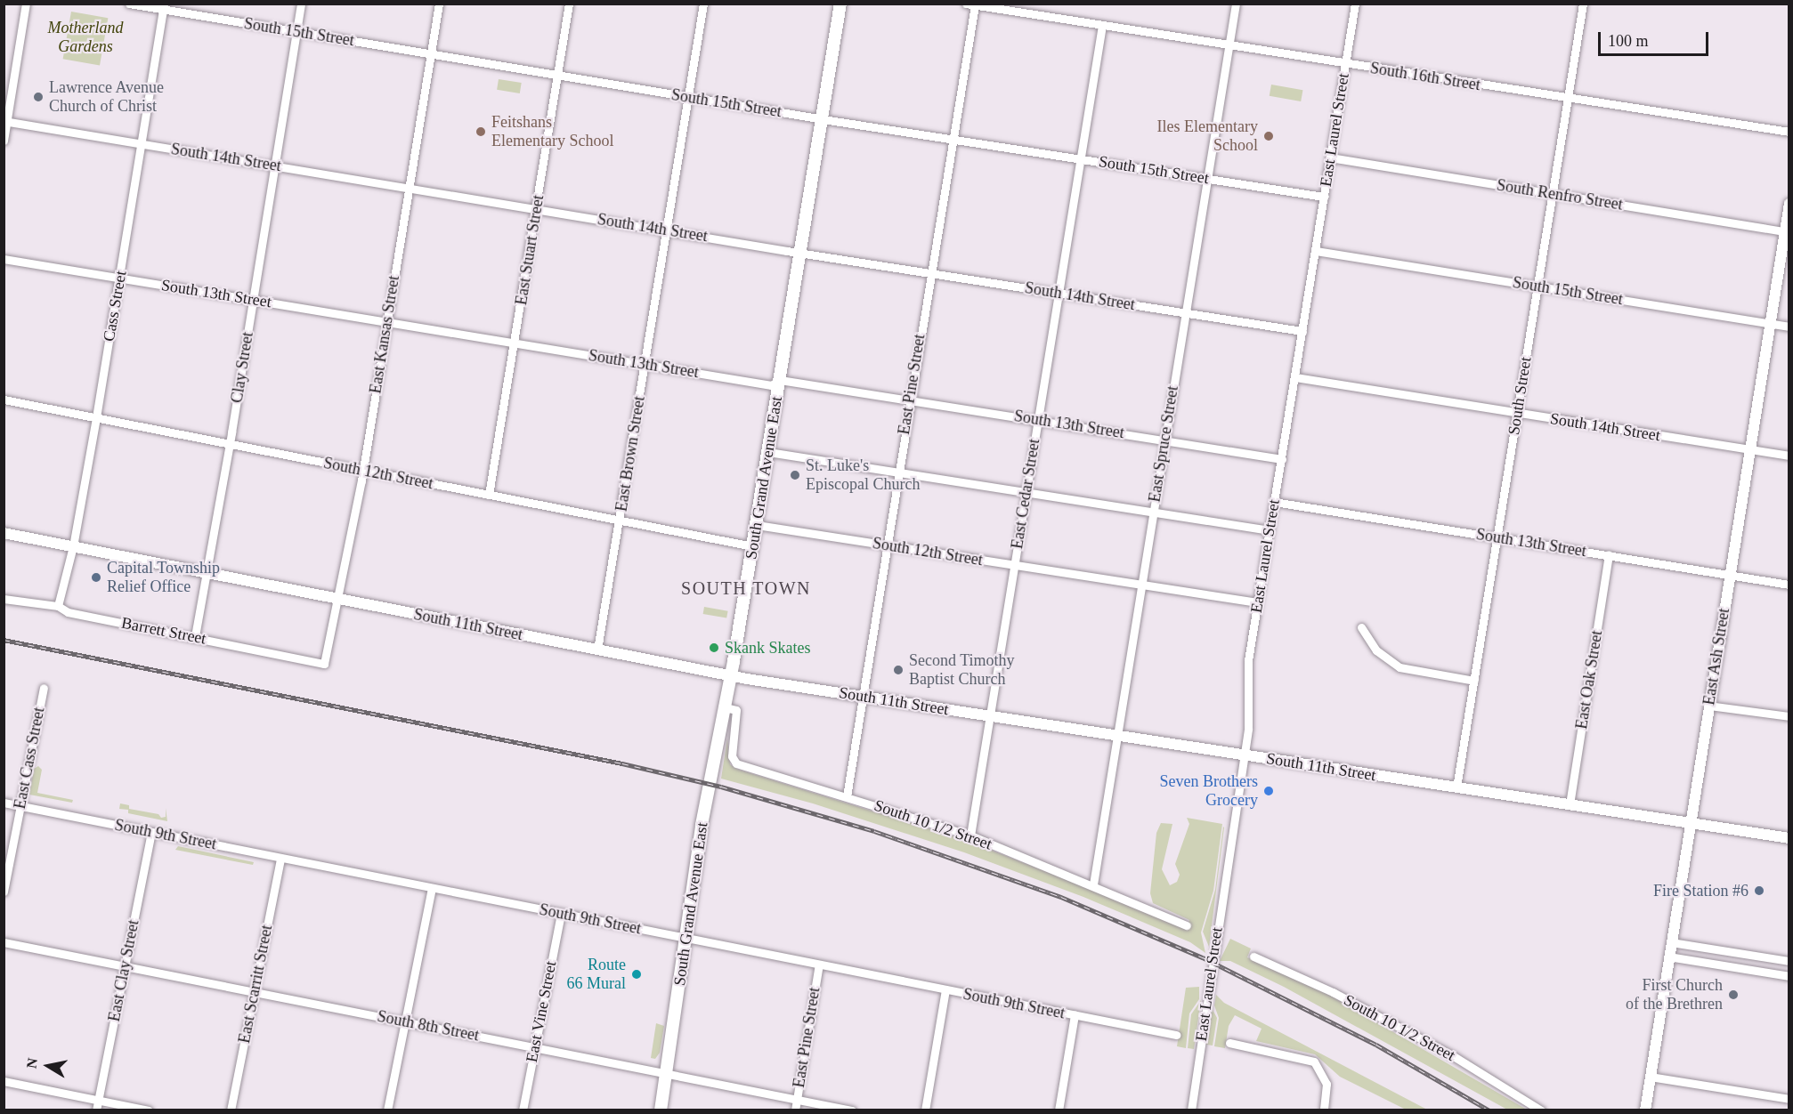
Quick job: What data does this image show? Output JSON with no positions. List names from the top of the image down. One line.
{"streets":{"main road":["South Grand Avenue East"],"street":["South 15th Street","South 16th Street","East Laurel Street","South 14th Street","South Renfro Street","East Stuart Street","South 13th Street","Cass Street","East Kansas Street","Clay Street","East Pine Street","South Street","East Spruce Street","East Brown Street","South 12th Street","East Cedar Street","South 11th Street","Barrett Street","East Ash Street","East Oak Street","East Cass Street","South 10 1/2 Street","South 9th Street","East Clay Street","East Scarritt Street","East Vine Street","South 8th Street"]},"crossings":[["South 15th Street","East Laurel Street"],["South 15th Street","East Stuart Street"],["South 15th Street","Cass Street"],["South 15th Street","East Kansas Street"],["South 15th Street","Clay Street"],["South 15th Street","East Pine Street"],["South 15th Street","South Street"],["South 15th Street","East Spruce Street"],["South 15th Street","East Brown Street"],["South 15th Street","South Grand Avenue East"],["South 15th Street","East Cedar Street"],["South 15th Street","East Ash Street"],["South 16th Street","East Laurel Street"],["South 16th Street","East Pine Street"],["South 16th Street","South Street"],["South 16th Street","East Spruce Street"],["South 16th Street","East Cedar Street"],["East Laurel Street","South 14th Street"],["East Laurel Street","South Renfro Street"],["East Laurel Street","South 13th Street"],["East Laurel Street","South 12th Street"],["East Laurel Street","South 11th Street"],["South 14th Street","East Stuart Street"],["South 14th Street","Cass Street"],["South 14th Street","East Kansas Street"],["South 14th Street","Clay Street"],["South 14th Street","East Pine Street"],["South 14th Street","South Street"],["South 14th Street","East Spruce Street"],["South 14th Street","East Brown Street"],["South 14th Street","South Grand Avenue East"],["South 14th Street","East Cedar Street"],["South 14th Street","East Ash Street"],["South Renfro Street","South Street"],["South Renfro Street","East Ash Street"],["East Stuart Street","South 13th Street"],["East Stuart Street","South 12th Street"],["South 13th Street","Cass Street"],["South 13th Street","East Kansas Street"],["South 13th Street","Clay Street"],["South 13th Street","East Pine Street"],["South 13th Street","South Street"],["South 13th Street","East Spruce Street"],["South 13th Street","East Brown Street"],["South 13th Street","South Grand Avenue East"],["South 13th Street","East Cedar Street"],["South 13th Street","East Ash Street"],["South 13th Street","East Oak Street"],["Cass Street","South 12th Street"],["Cass Street","South 11th Street"],["Cass Street","Barrett Street"],["East Kansas Street","South 12th Street"],["East Kansas Street","South 11th Street"],["East Kansas Street","Barrett Street"],["Clay Street","South 12th Street"],["Clay Street","South 11th Street"],["Clay Street","Barrett Street"],["East Pine Street","South 12th Street"],["East Pine Street","South 11th Street"],["East Pine Street","South 10 1/2 Street"],["East Pine Street","South 9th Street"],["East Pine Street","South 8th Street"],["South Street","South 11th Street"],["East Spruce Street","South 12th Street"],["East Spruce Street","South 11th Street"],["East Spruce Street","South 10 1/2 Street"],["East Brown Street","South 12th Street"],["East Brown Street","South 11th Street"],["South 12th Street","South Grand Avenue East"],["South 12th Street","East Cedar Street"],["South Grand Avenue East","South 11th Street"],["South Grand Avenue East","South 10 1/2 Street"],["South Grand Avenue East","South 9th Street"],["South Grand Avenue East","South 8th Street"],["East Cedar Street","South 11th Street"],["East Cedar Street","South 10 1/2 Street"],["South 11th Street","East Ash Street"],["South 11th Street","East Oak Street"],["East Cass Street","South 9th Street"],["South 9th Street","East Clay Street"],["South 9th Street","East Scarritt Street"],["South 9th Street","East Vine Street"],["East Clay Street","South 8th Street"],["East Scarritt Street","South 8th Street"],["East Vine Street","South 8th Street"]],"districts":["SOUTH TOWN"],"parks":["Motherland Gardens"],"places":["Lawrence Avenue Church of Christ","Feitshans Elementary School","Iles Elementary School","St. Luke's Episcopal Church","Capital Township Relief Office","Skank Skates","Second Timothy Baptist Church","Seven Brothers Grocery","Fire Station #6","Route 66 Mural","First Church of the Brethren"],"scale_bar":"100 m","north":"left"}
